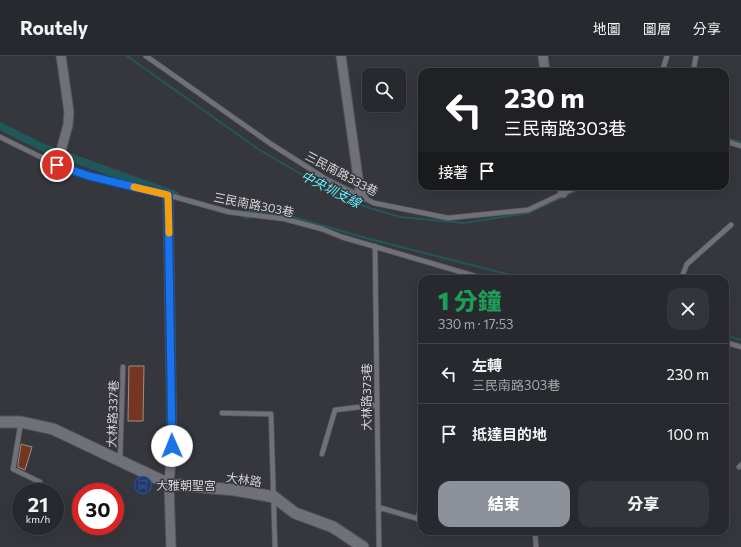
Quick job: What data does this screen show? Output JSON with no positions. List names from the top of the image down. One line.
{"streets":{"street":["大林路"],"lane":["三民南路333巷","三民南路303巷","大林路373巷","大林路337巷"]},"crossings":[["三民南路303巷","大林路373巷"],["大林路337巷","大林路"]],"water":["中央圳支線"],"places":{"bus stop":["大雅朝聖宮"]},"page":{"header":"Routely","nav":["地圖","圖層","分享"],"turn":["230 m","三民南路303巷"],"then":"接著","heading":["1 分鐘","330 m · 17:53"],"list":[{"name":"左轉","note":"三民南路303巷","value":"230 m"},{"name":"抵達目的地","value":"100 m"}],"buttons":["結束","分享"],"speed":"21 km/h","limit":"30"}}
